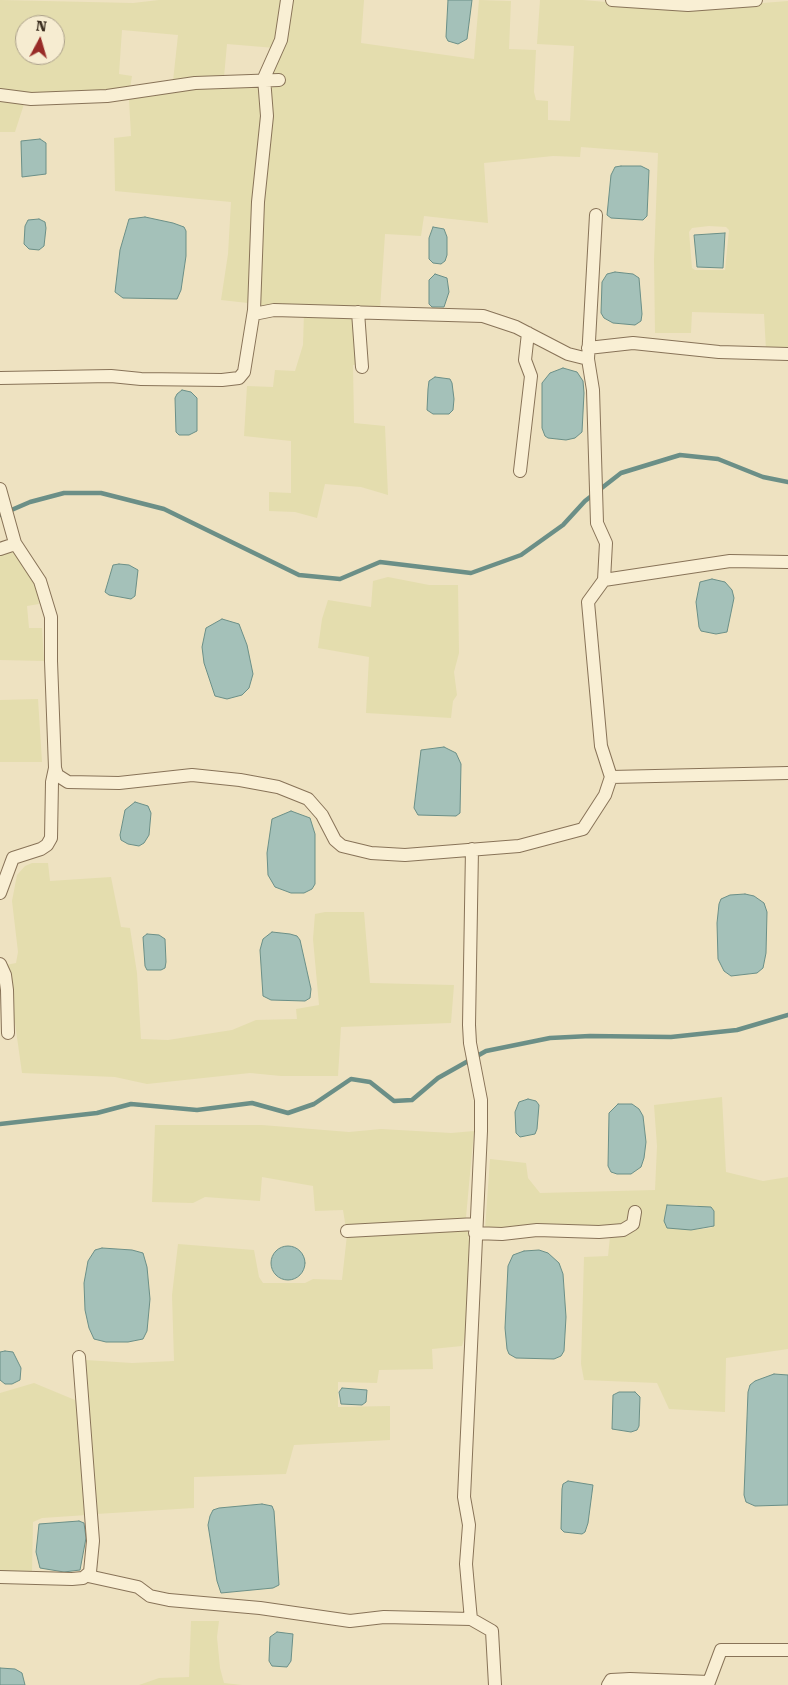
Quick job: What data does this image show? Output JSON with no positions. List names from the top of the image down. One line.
{"north":"top"}
